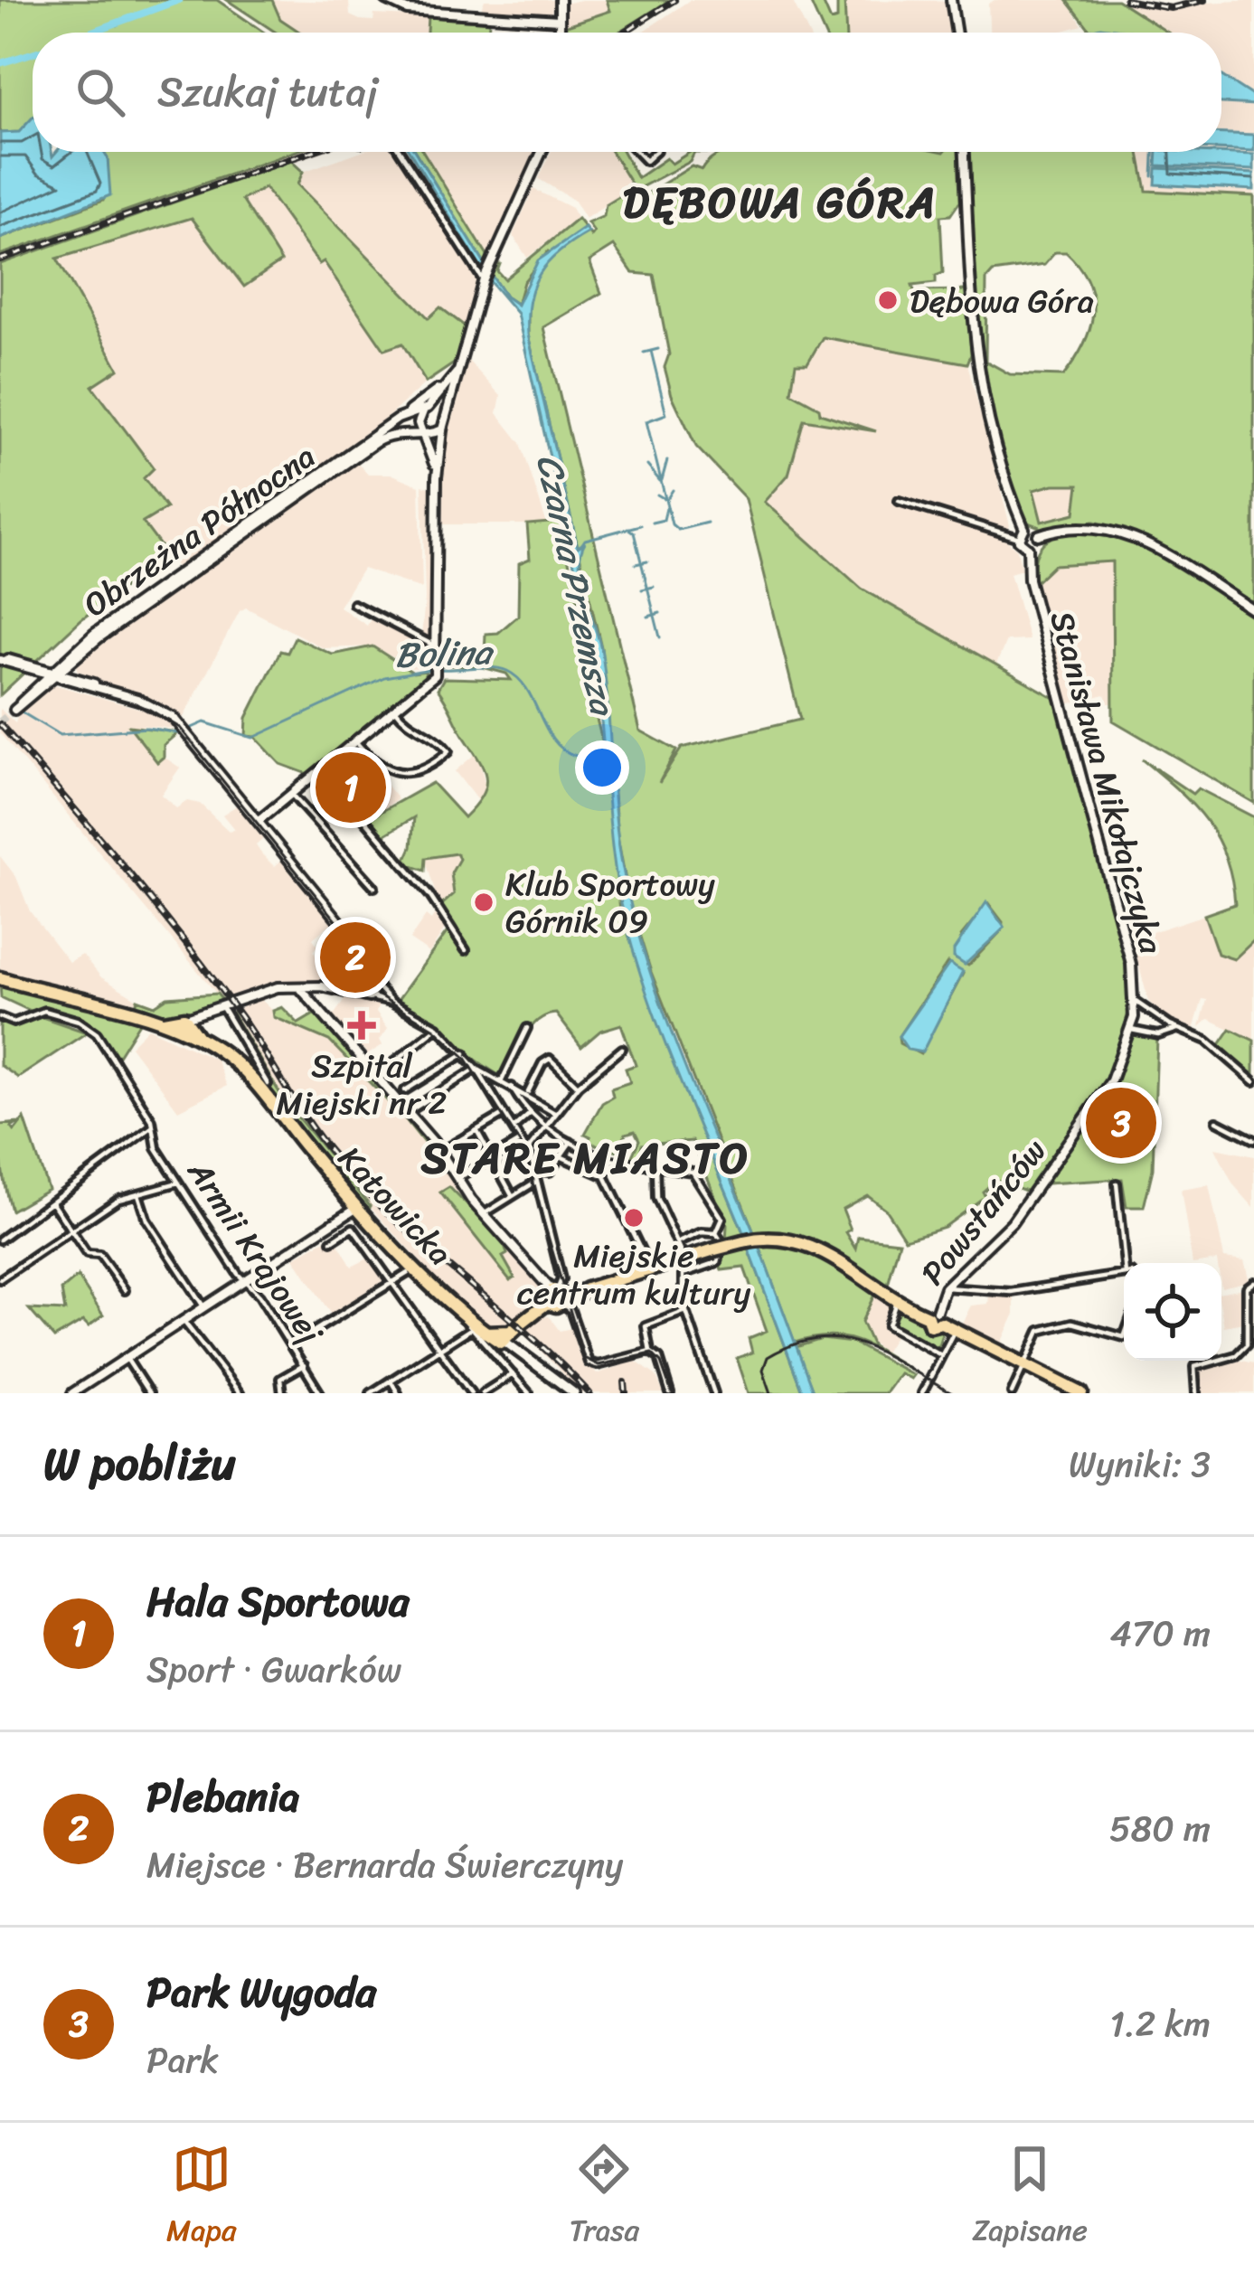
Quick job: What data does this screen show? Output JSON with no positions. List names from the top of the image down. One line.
{"streets":{"main road":["Katowicka"],"street":["Obrzeżna Północna","Stanisława Mikołajczyka","Powstańców","Armii Krajowej"]},"crossings":[["Stanisława Mikołajczyka","Powstańców"]],"districts":["DĘBOWA GÓRA","STARE MIASTO"],"water":["Czarna Przemsza","Bolina"],"places":{"other":["Dębowa Góra","Klub Sportowy Górnik 09","Miejskie centrum kultury"],"health":["Szpital Miejski nr 2"]},"page":{"search":"Szukaj tutaj","pins":["1","2","3"],"heading":["W pobliżu","Wyniki: 3"],"list":[{"mark":"1","name":"Hala Sportowa","note":"Sport · Gwarków","value":"470 m"},{"mark":"2","name":"Plebania","note":"Miejsce · Bernarda Świerczyny","value":"580 m"},{"mark":"3","name":"Park Wygoda","note":"Park","value":"1.2 km"}],"nav":["Mapa","Trasa","Zapisane"]}}
